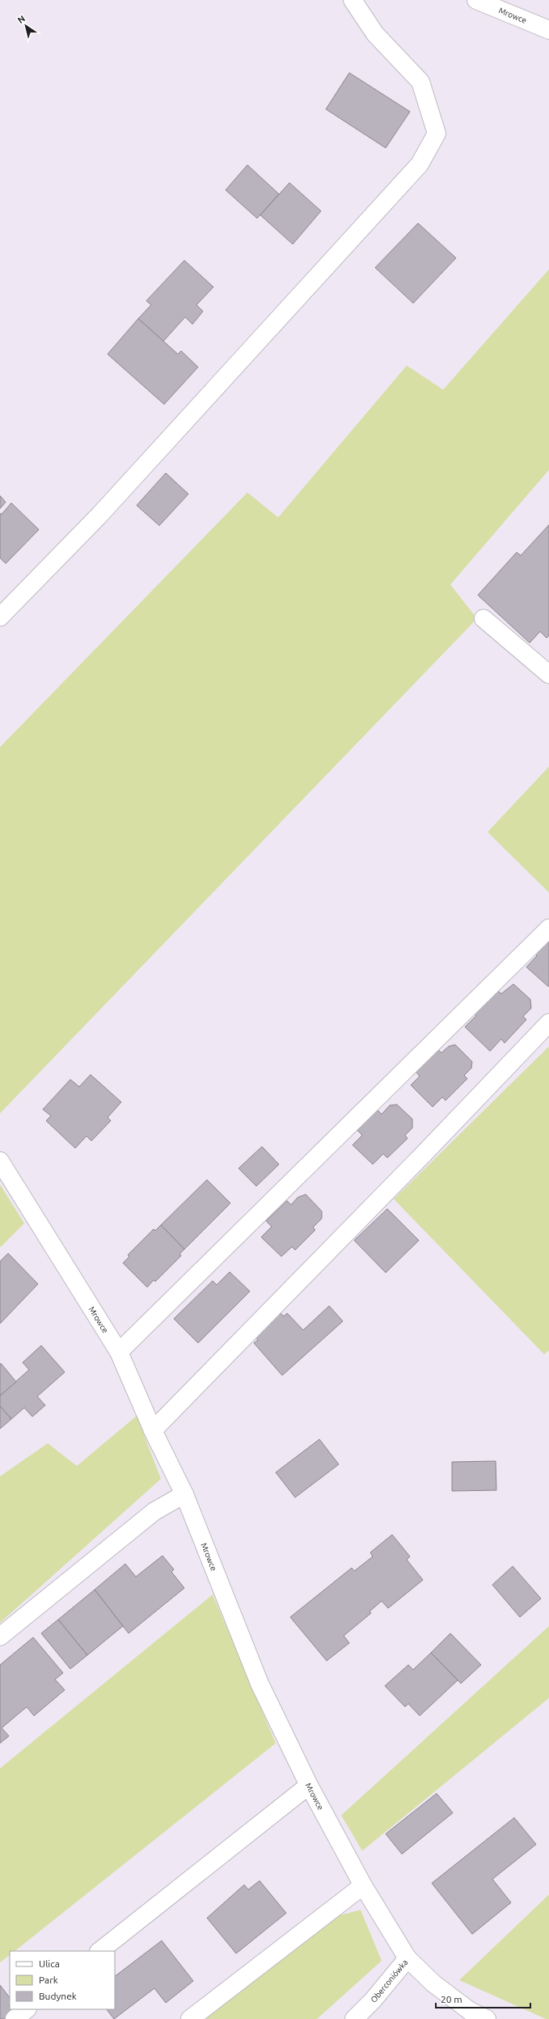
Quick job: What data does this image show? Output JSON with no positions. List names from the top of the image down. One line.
{"streets":{"street":["Mrowce","Oberconiówka"]},"crossings":[["Mrowce","Oberconiówka"]],"legend":["Ulica","Park","Budynek"],"scale_bar":"20 m","north":"top left"}
